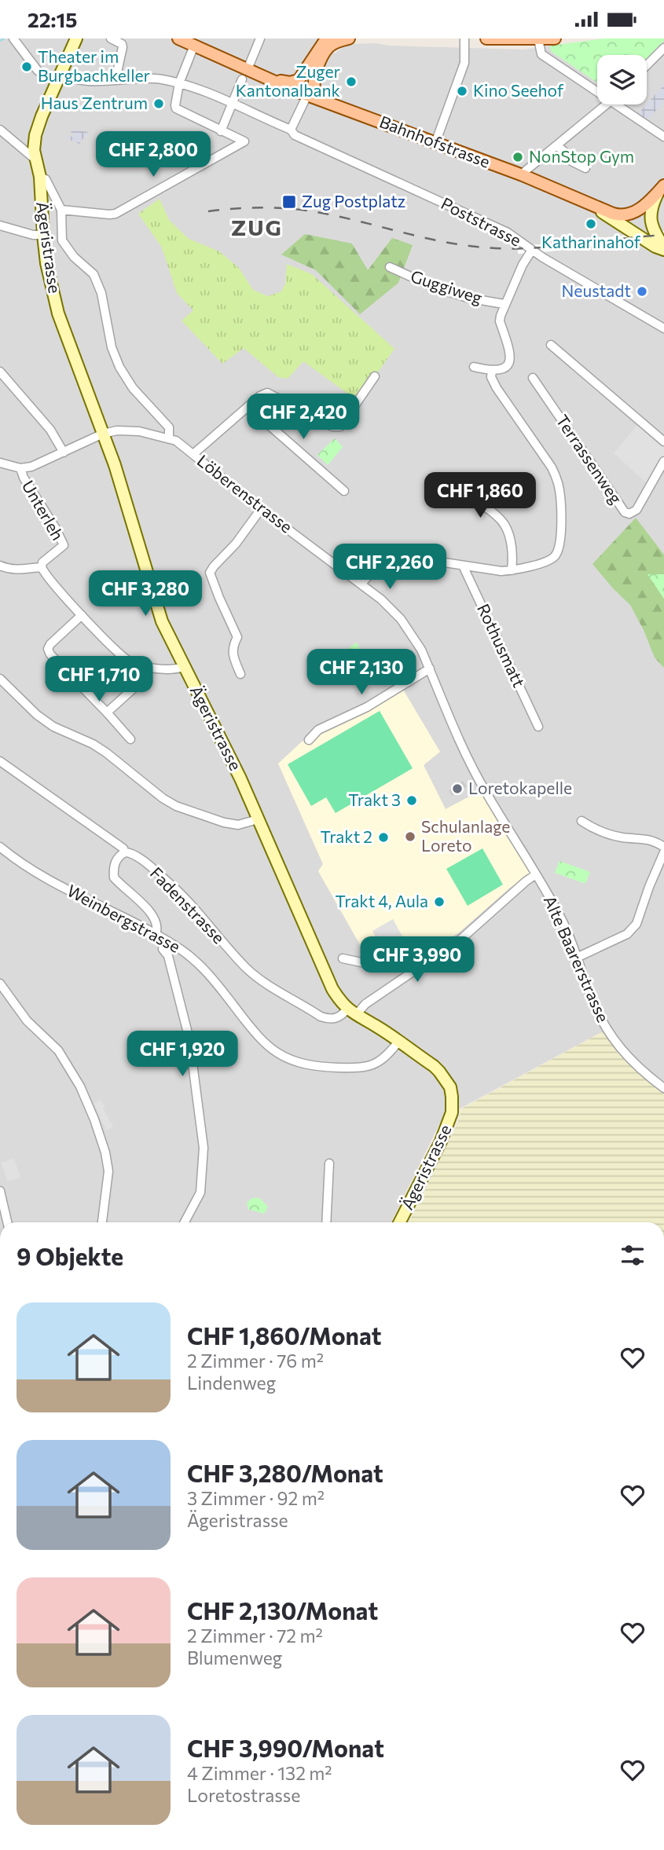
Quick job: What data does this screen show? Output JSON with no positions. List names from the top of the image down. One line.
{"streets":{"main road":["Bahnhofstrasse","Ägeristrasse"],"street":["Poststrasse","Guggiweg","Terrassenweg","Löberenstrasse","Unterleh","Rothusmatt","Fadenstrasse","Weinbergstrasse","Alte Baarerstrasse"]},"crossings":[["Poststrasse","Ägeristrasse"],["Poststrasse","Guggiweg"],["Ägeristrasse","Löberenstrasse"],["Ägeristrasse","Fadenstrasse"],["Ägeristrasse","Weinbergstrasse"],["Löberenstrasse","Alte Baarerstrasse"]],"districts":["ZUG"],"places":{"other":["Theater im Burgbachkeller","Zuger Kantonalbank","Kino Seehof","Haus Zentrum","NonStop Gym","Katharinahof","Neustadt","Loretokapelle","Trakt 3","Schulanlage Loreto","Trakt 2","Trakt 4, Aula"],"transit":["Zug Postplatz"]},"page":{"status":"22:15","price":["CHF 2,800","CHF 2,420","CHF 1,860","CHF 2,260","CHF 3,280","CHF 2,130","CHF 1,710","CHF 3,990","CHF 1,920"],"heading":"9 Objekte","list":[{"name":"CHF 1,860/Monat","note":"2 Zimmer · 76 m² · Lindenweg"},{"name":"CHF 3,280/Monat","note":"3 Zimmer · 92 m² · Ägeristrasse"},{"name":"CHF 2,130/Monat","note":"2 Zimmer · 72 m² · Blumenweg"},{"name":"CHF 3,990/Monat","note":"4 Zimmer · 132 m² · Loretostrasse"}]}}
